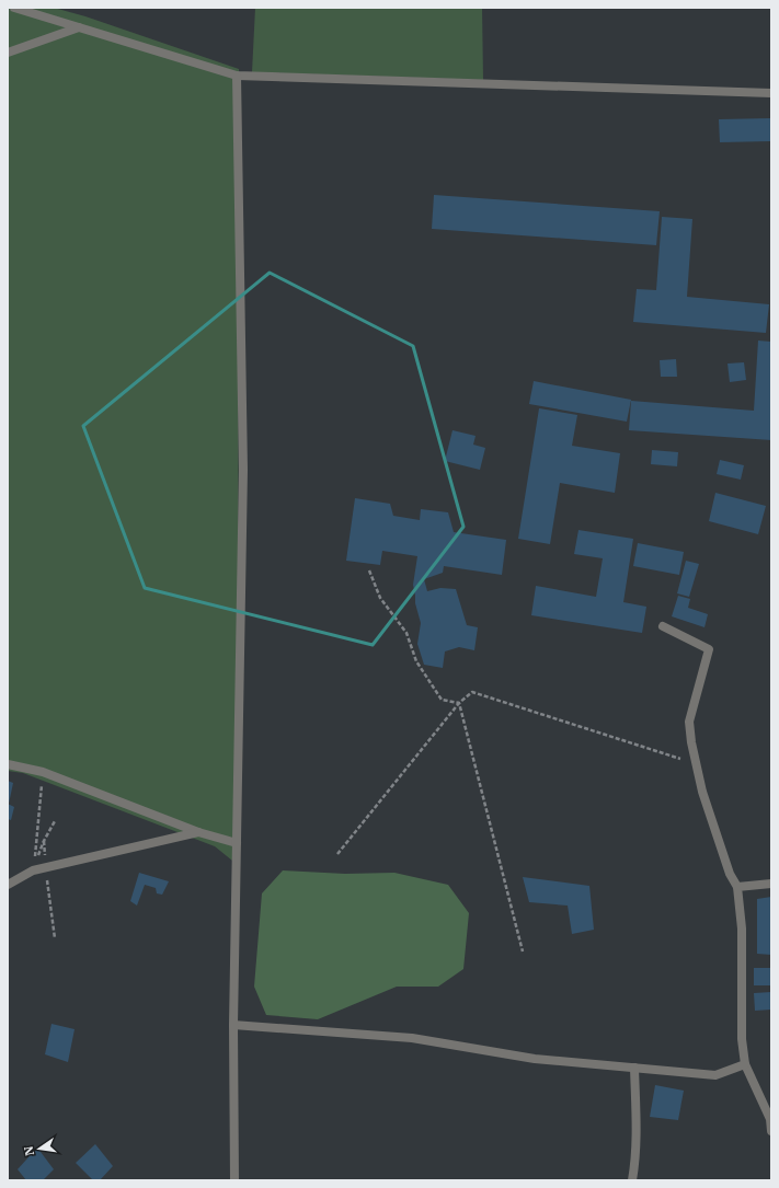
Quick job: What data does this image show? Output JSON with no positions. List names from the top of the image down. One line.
{"north":"left"}
